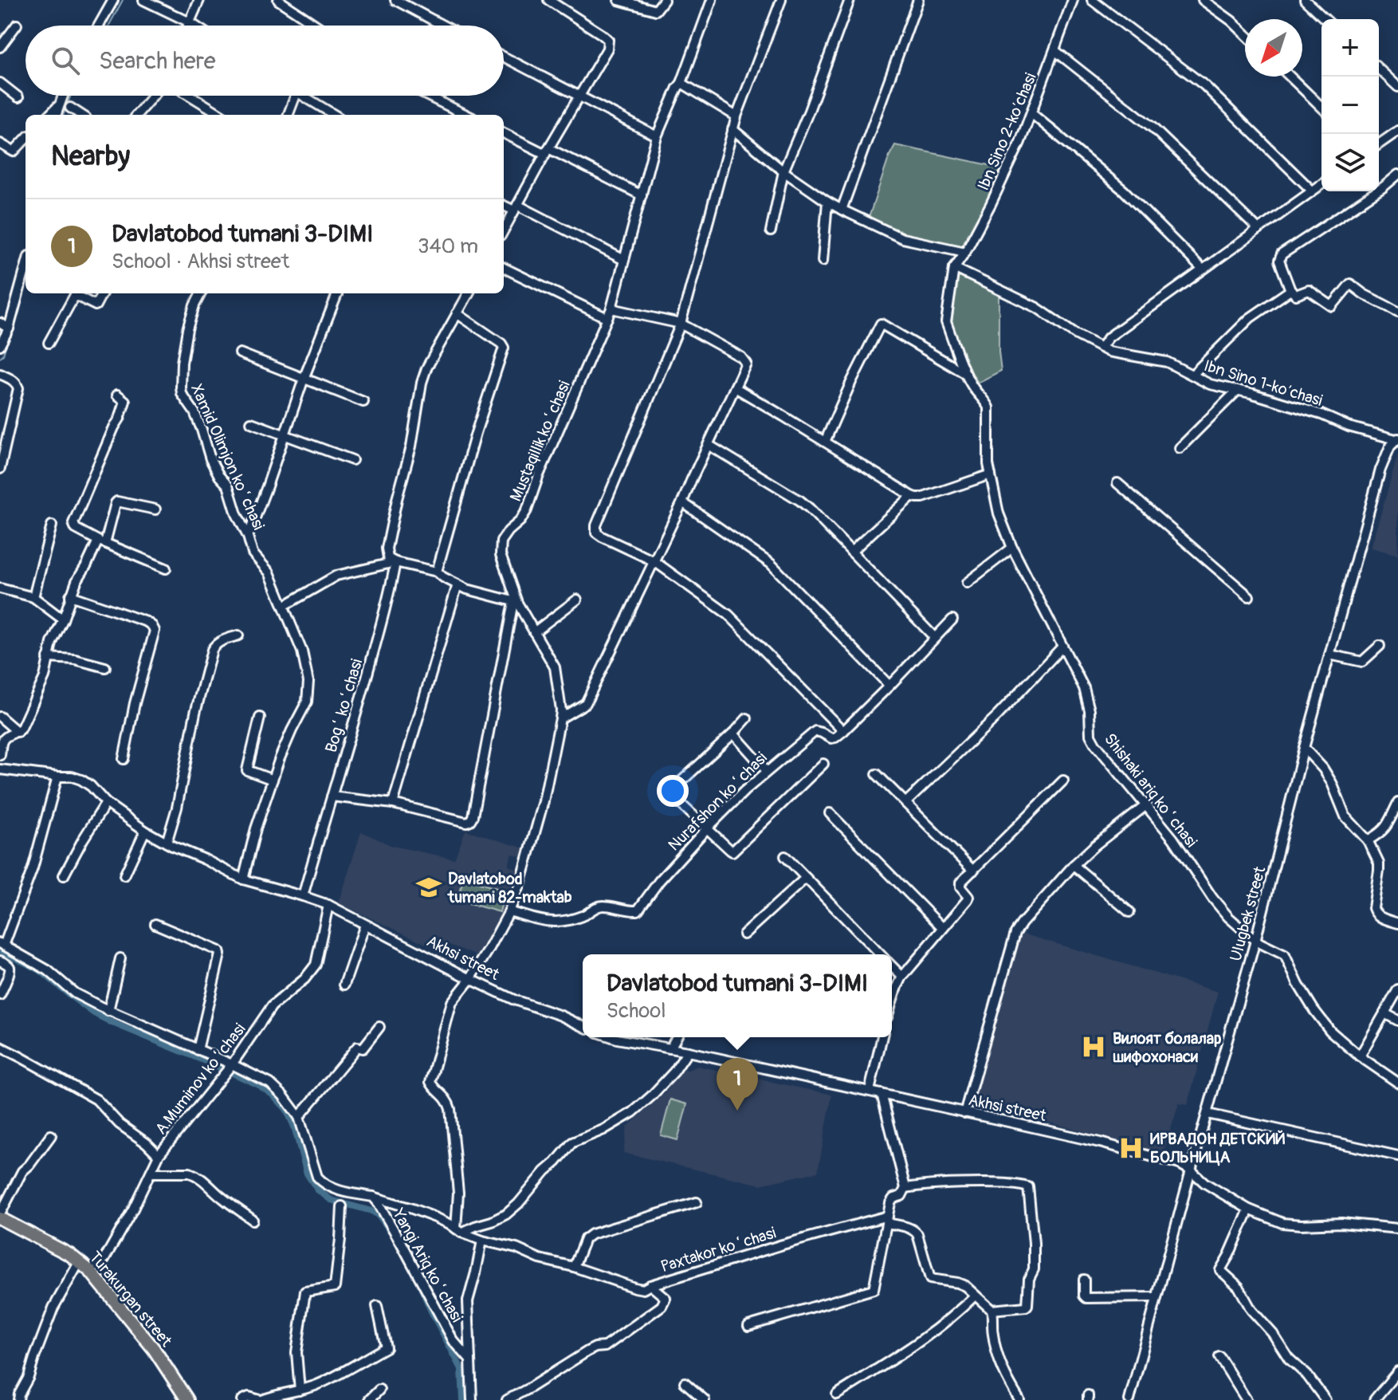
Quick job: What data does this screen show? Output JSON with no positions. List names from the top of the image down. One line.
{"streets":{"main road":["Turakurgan street"],"street":["Ibn Sino 2-koʼchasi","Ibn Sino 1-koʼchasi","Mustaqillik koʻchasi","Xamid Olimjon koʻchasi","Bogʻ koʻchasi","Shishaki ariq koʻchasi","Nurafshon koʻchasi","Ulugbek street","Akhsi street","A.Muminov koʻchasi","Paxtakor koʻchasi","Yangi Ariq koʻchasi"]},"crossings":[["Ibn Sino 2-koʼchasi","Ibn Sino 1-koʼchasi"],["Ibn Sino 2-koʼchasi","Shishaki ariq koʻchasi"],["Ibn Sino 1-koʼchasi","Shishaki ariq koʻchasi"],["Ibn Sino 1-koʼchasi","Ulugbek street"],["Mustaqillik koʻchasi","Nurafshon koʻchasi"],["Mustaqillik koʻchasi","Akhsi street"],["Xamid Olimjon koʻchasi","Akhsi street"],["Bogʻ koʻchasi","Akhsi street"],["Shishaki ariq koʻchasi","Ulugbek street"],["Ulugbek street","Akhsi street"],["Akhsi street","A.Muminov koʻchasi"],["A.Muminov koʻchasi","Yangi Ariq koʻchasi"],["A.Muminov koʻchasi","Turakurgan street"]],"places":{"school or university":["Davlatobod tumani 82-maktab"],"hospital":["Вилоят болалар шифохонаси","ИРВАДОН ДЕТСКИЙ БОЛЬНИЦА"]},"north":"bottom left","page":{"map_buttons":["+","−"],"search":"Search here","heading":"Nearby","list":[{"mark":"1","name":"Davlatobod tumani 3-DIMI","note":"School · Akhsi street","value":"340 m"}],"popup":["Davlatobod tumani 3-DIMI","School"],"pins":"1"}}
